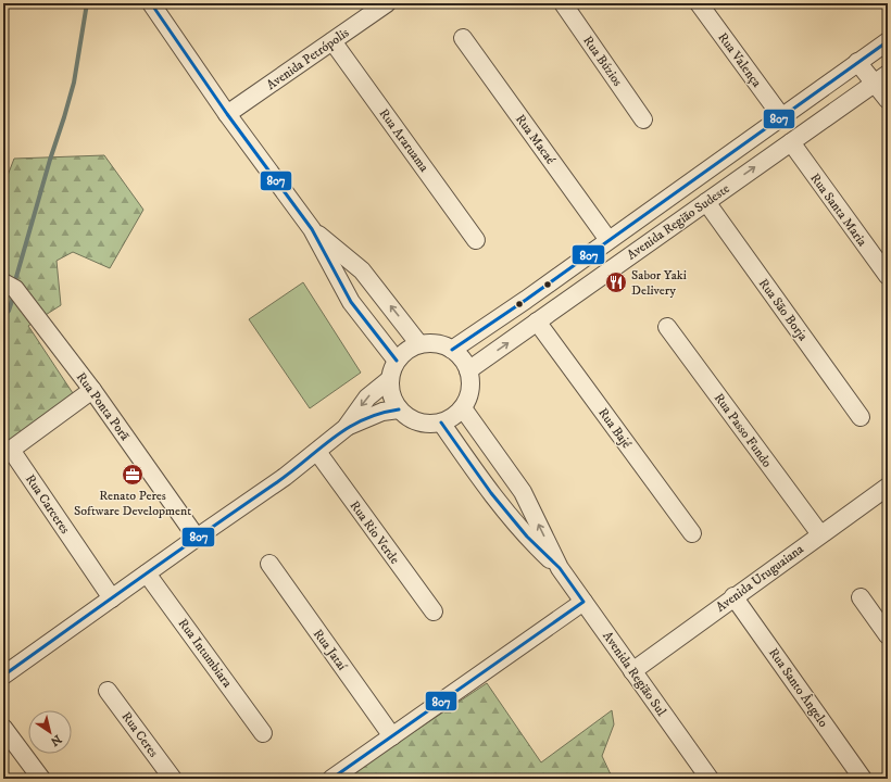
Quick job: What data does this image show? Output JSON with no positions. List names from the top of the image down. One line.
{"streets":{"street":["Avenida Petrópolis","Rua Valença","Rua Búzios","Rua Macaé","Rua Araruama","Rua Santa Maria","Avenida Região Sudeste","Rua São Borja","Rua Ponta Porã","Rua Bajé","Rua Passo Fundo","Rua Carceres","Rua Rio Verde","Avenida Uruguaiana","Rua Jataí","Rua Intumbiara","Avenida Região Sul","Rua Santo Ângelo","Rua Ceres"]},"crossings":[["Avenida Petrópolis","Rua Araruama"],["Rua Valença","Avenida Região Sudeste"],["Rua Macaé","Avenida Região Sudeste"],["Rua Santa Maria","Avenida Região Sudeste"],["Avenida Região Sudeste","Rua São Borja"],["Avenida Região Sudeste","Rua Bajé"],["Avenida Região Sudeste","Avenida Região Sul"],["Rua Ponta Porã","Rua Carceres"],["Rua Passo Fundo","Avenida Uruguaiana"],["Avenida Uruguaiana","Avenida Região Sul"],["Avenida Uruguaiana","Rua Santo Ângelo"]],"places":{"restaurant":["Sabor Yaki Delivery"],"office":["Renato Peres Software Development"]},"lines":["transit line 807"],"north":"bottom right"}
